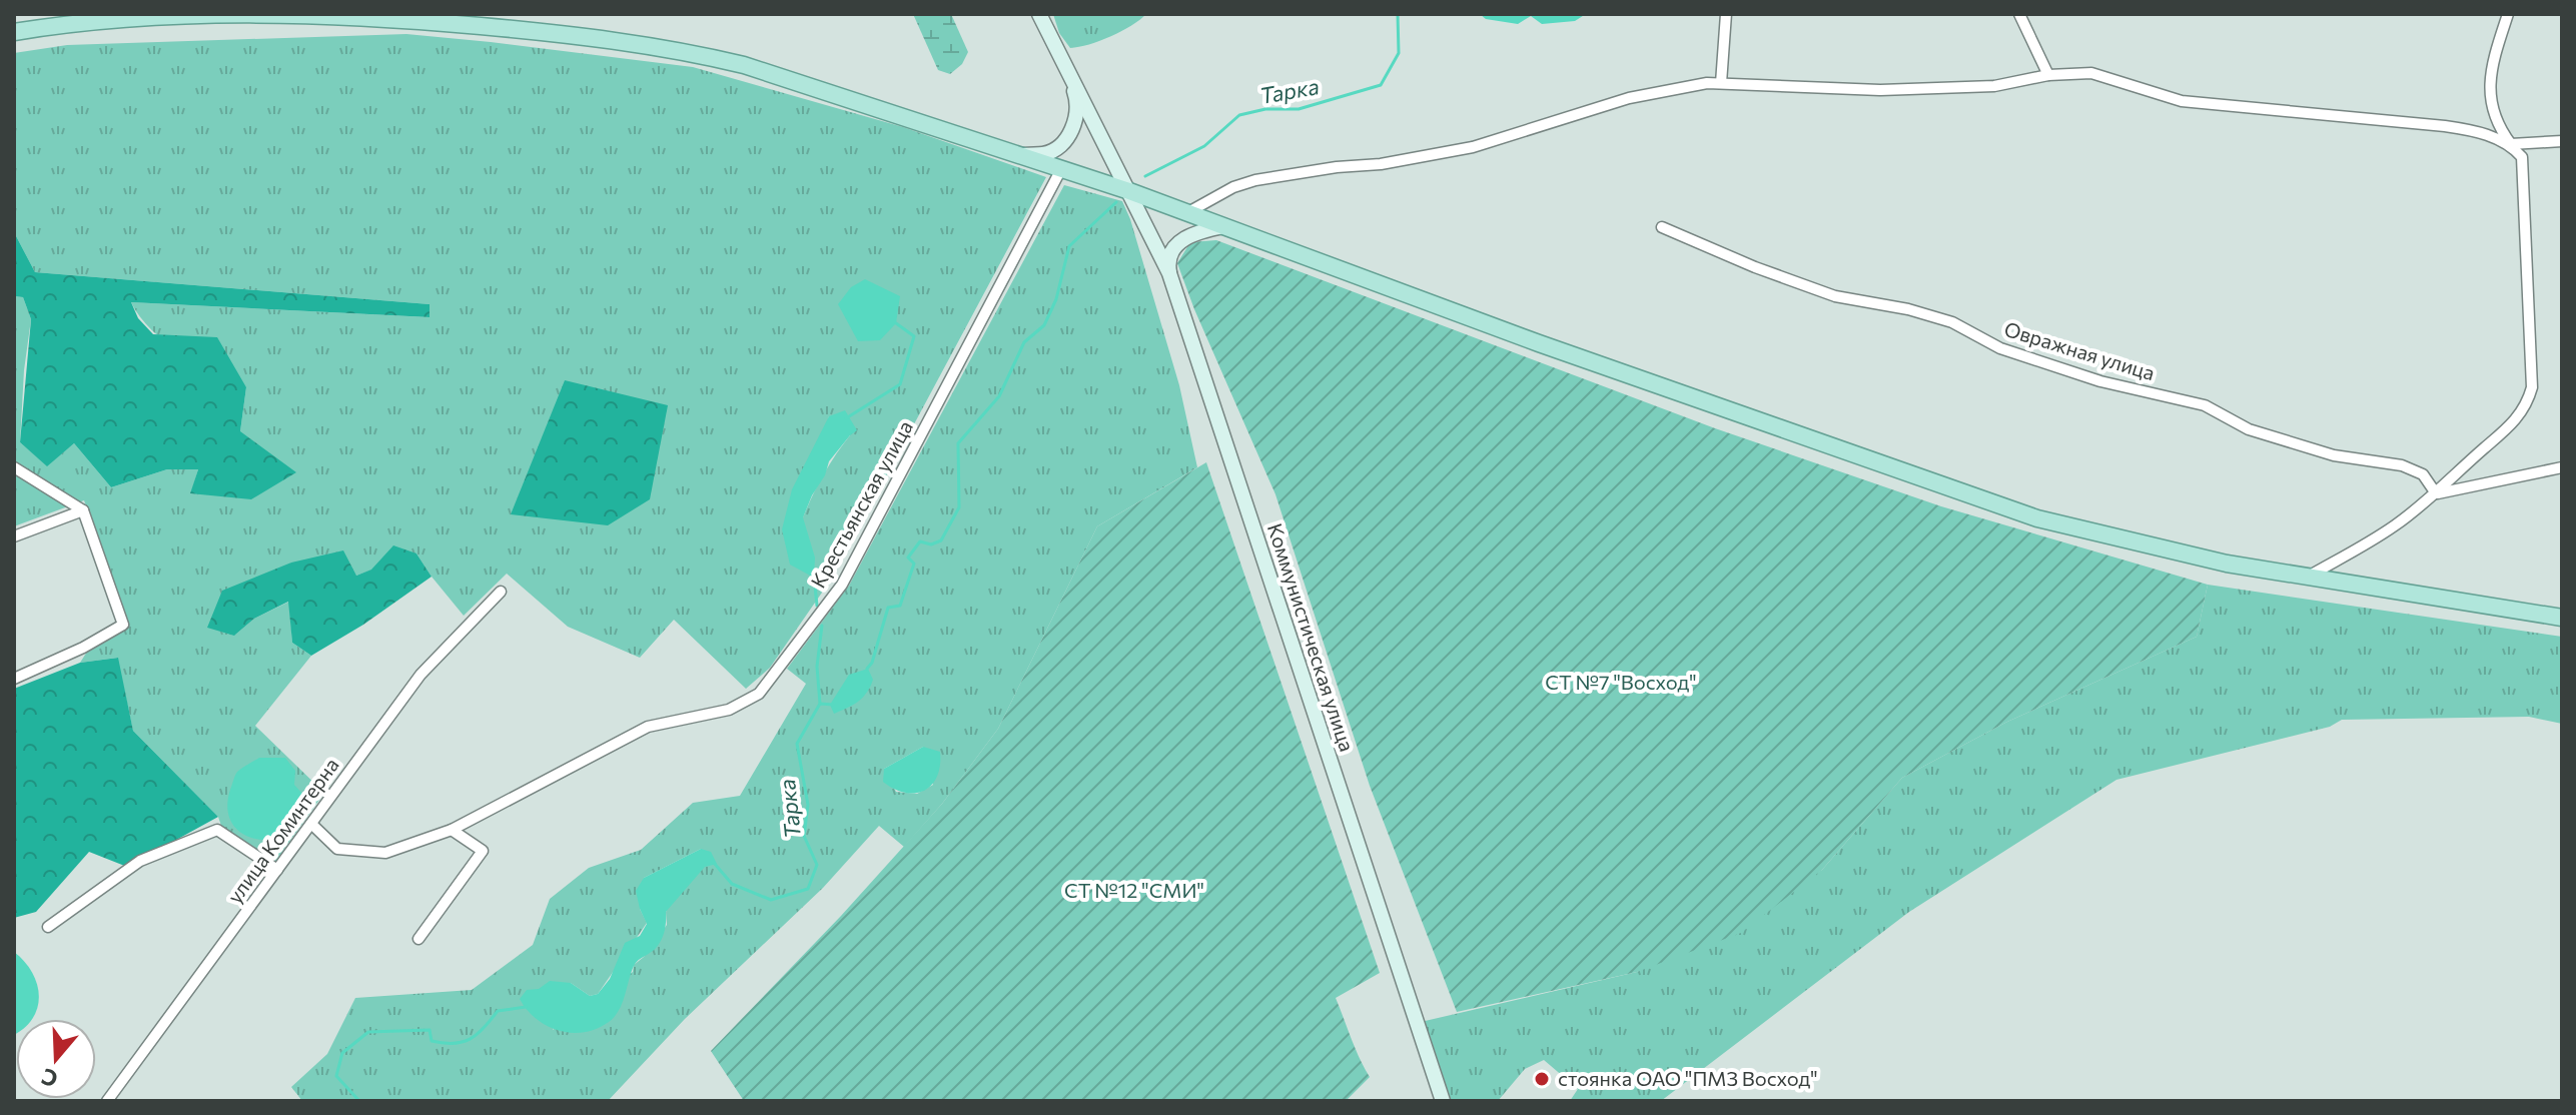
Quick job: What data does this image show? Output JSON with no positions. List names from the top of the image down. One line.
{"streets":{"main road":["Коммунистическая улица"],"street":["Овражная улица","Крестьянская улица","улица Коминтерна"]},"crossings":[["Крестьянская улица","улица Коминтерна"]],"water":["Тарка"],"parks":["СТ №7 \"Восход\"","СТ №12 \"СМИ\""],"places":["стоянка ОАО \"ПМЗ Восход\""],"north":"bottom"}
